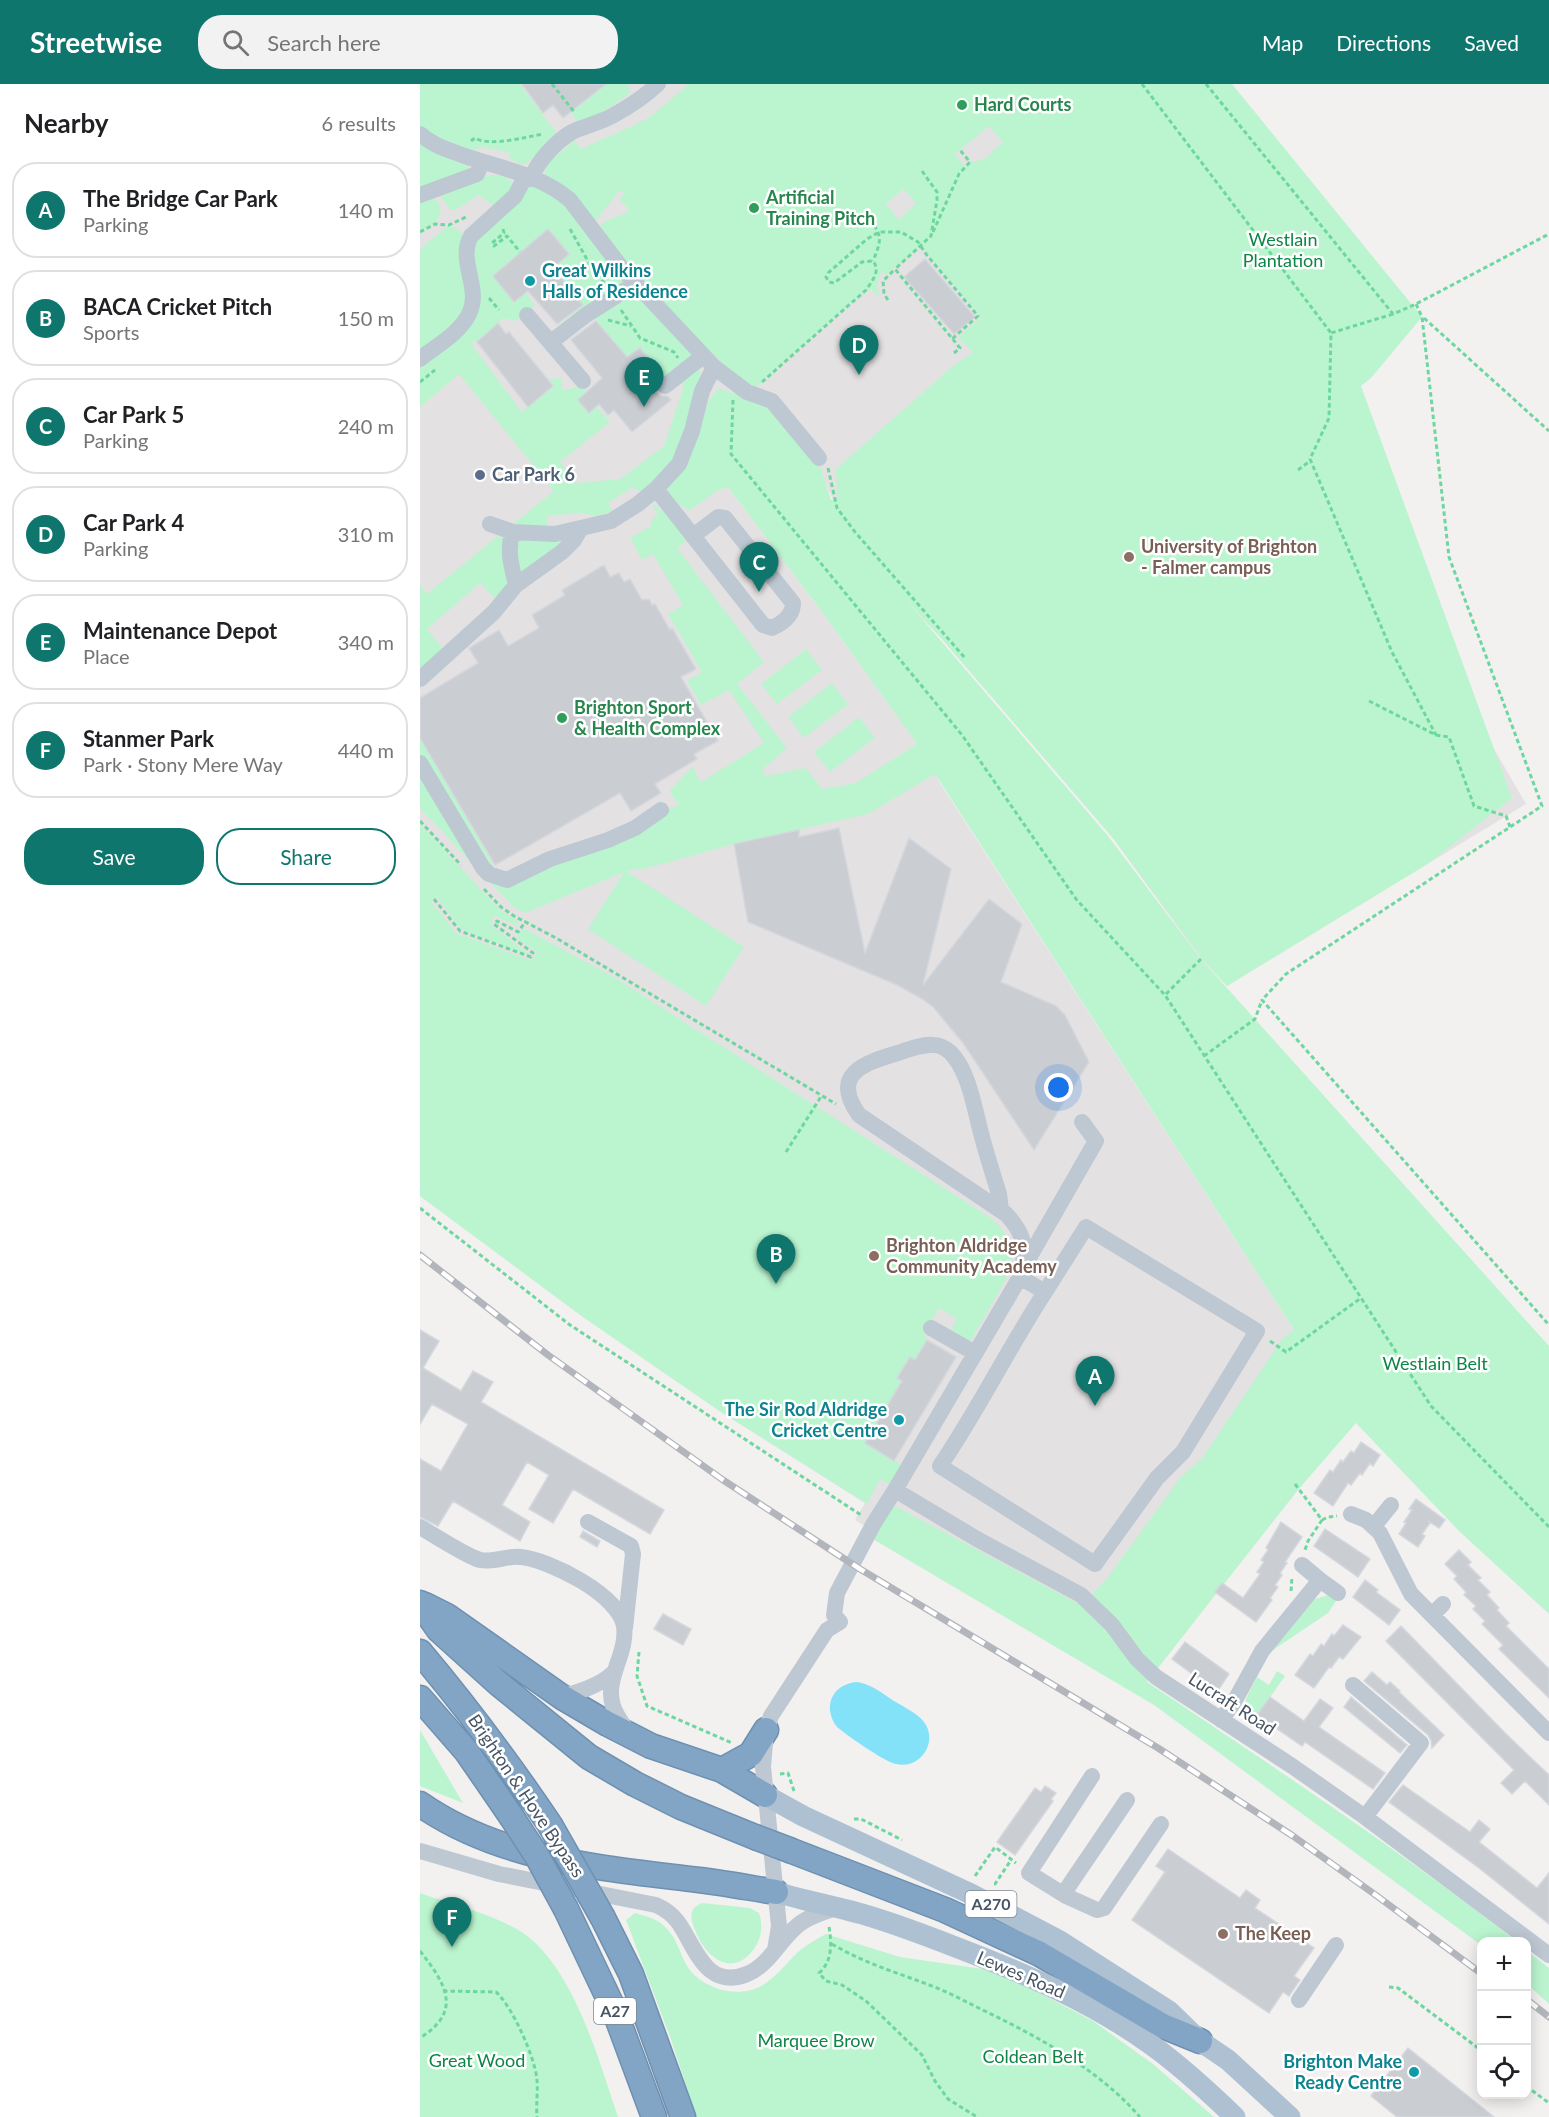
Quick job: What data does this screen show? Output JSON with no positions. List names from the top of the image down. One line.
{"streets":{"highway":["Brighton & Hove Bypass","A27"],"main road":["A270","Lewes Road"],"street":["Lucraft Road"]},"parks":["Westlain Plantation","Westlain Belt","Marquee Brow","Coldean Belt","Great Wood"],"places":["Hard Courts","Artificial Training Pitch","Great Wilkins Halls of Residence","Car Park 6","University of Brighton - Falmer campus","Brighton Sport & Health Complex","Brighton Aldridge Community Academy","The Sir Rod Aldridge Cricket Centre","The Keep","Brighton Make Ready Centre"],"page":{"header":"Streetwise","search":"Search here","nav":["Map","Directions","Saved"],"heading":["Nearby","6 results"],"list":[{"mark":"A","name":"The Bridge Car Park","note":"Parking","value":"140 m"},{"mark":"B","name":"BACA Cricket Pitch","note":"Sports","value":"150 m"},{"mark":"C","name":"Car Park 5","note":"Parking","value":"240 m"},{"mark":"D","name":"Car Park 4","note":"Parking","value":"310 m"},{"mark":"E","name":"Maintenance Depot","note":"Place","value":"340 m"},{"mark":"F","name":"Stanmer Park","note":"Park · Stony Mere Way","value":"440 m"}],"pins":["D","E","C","B","A","F"],"buttons":["Save","Share"],"map_buttons":["+","−"]}}
